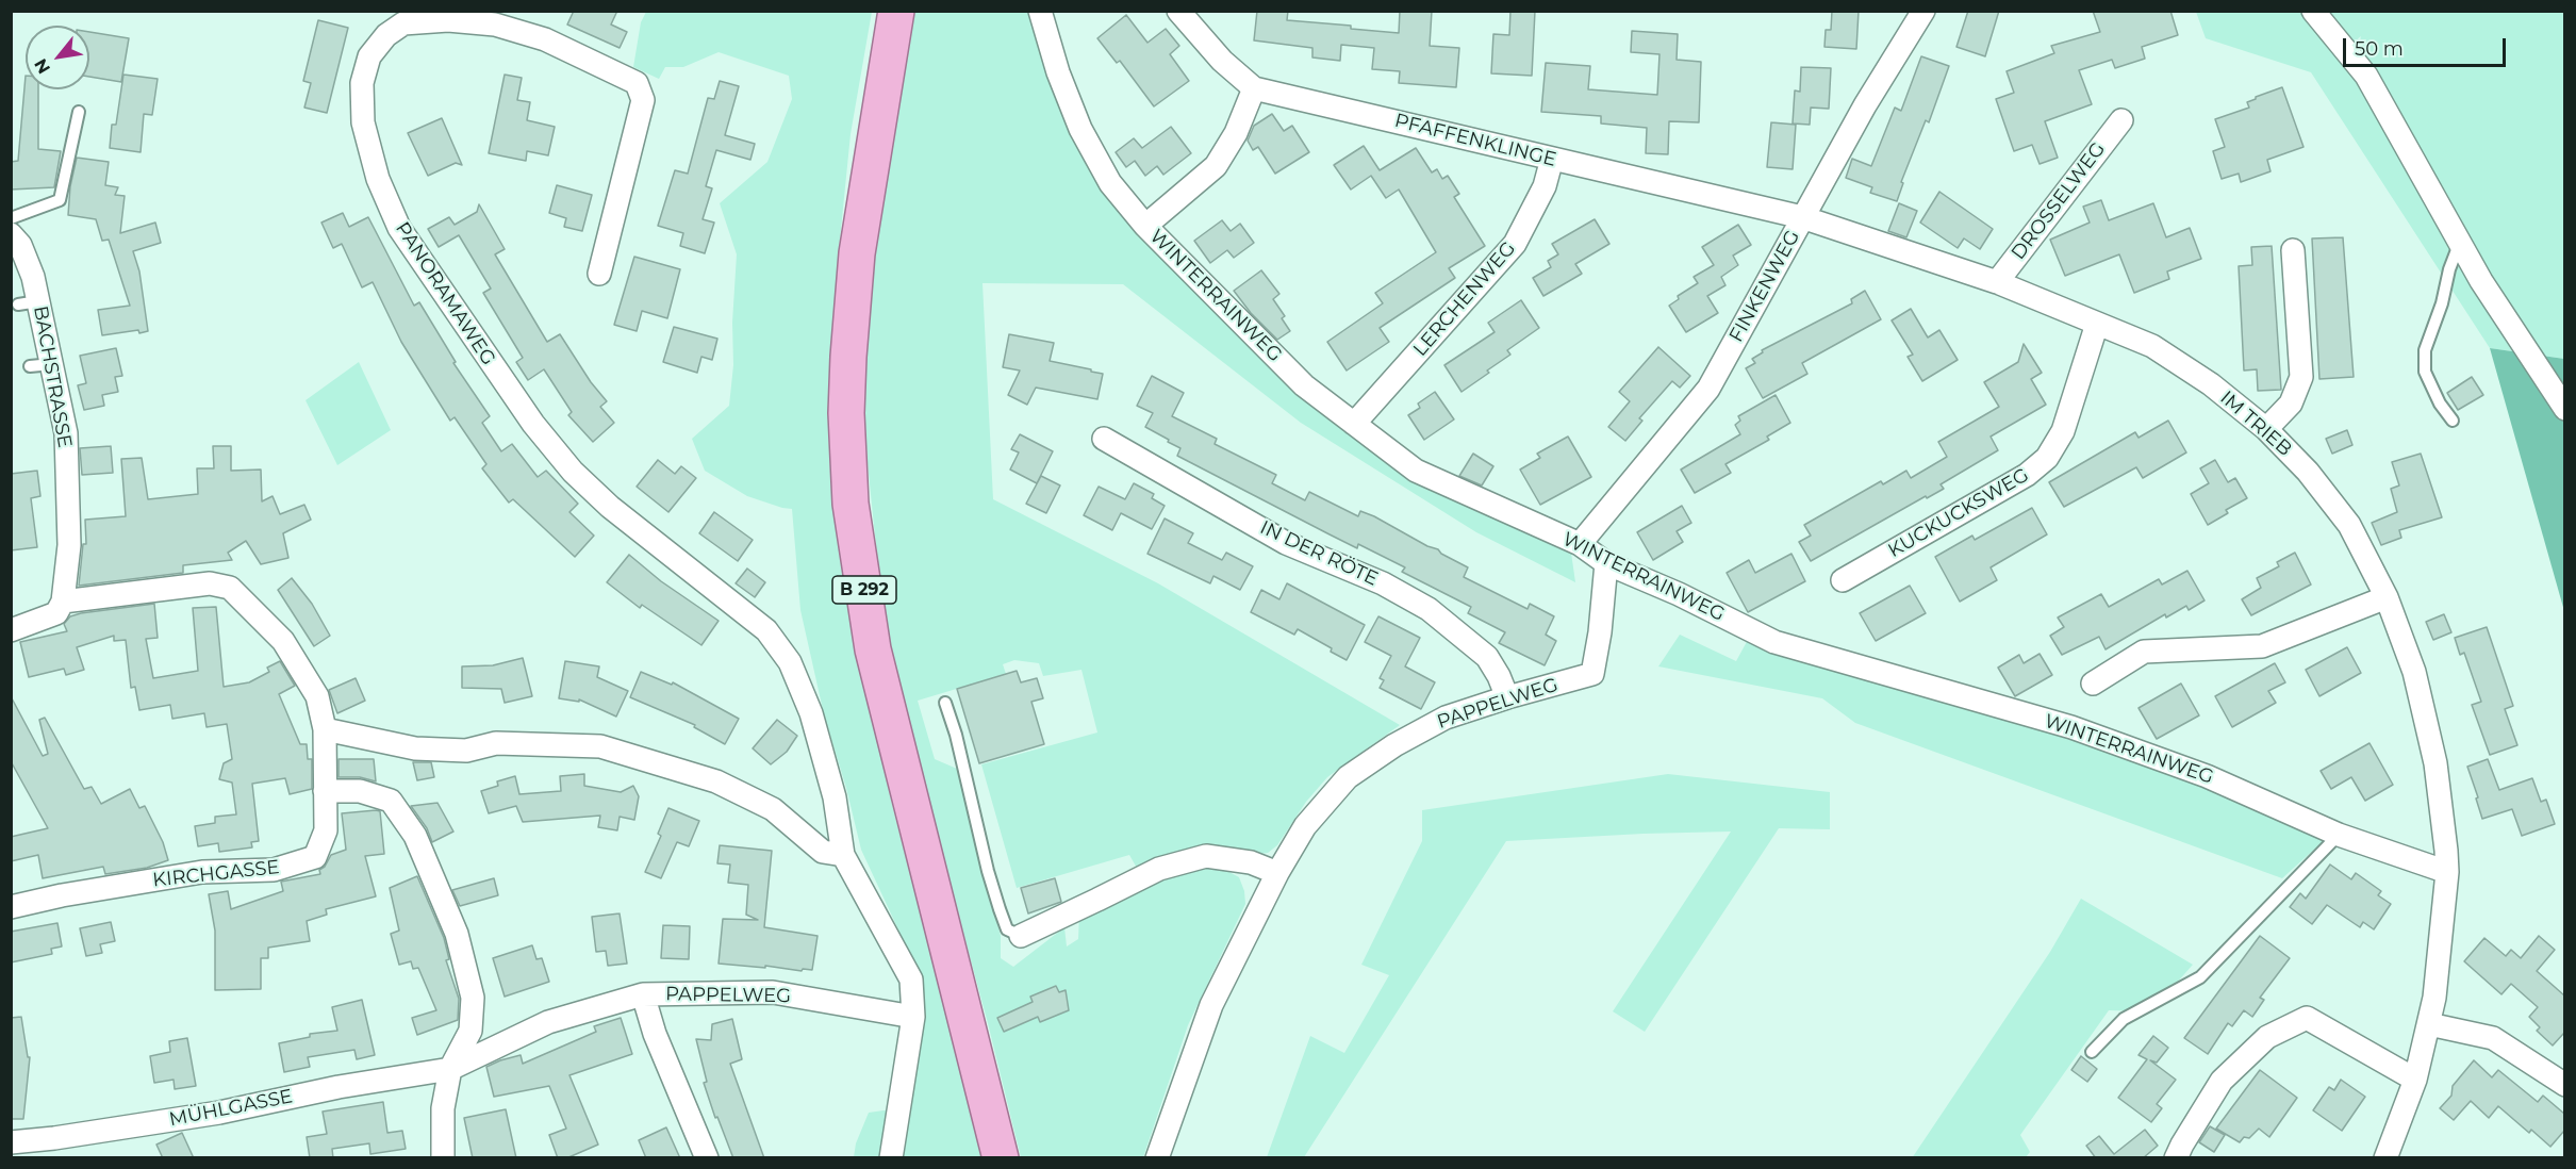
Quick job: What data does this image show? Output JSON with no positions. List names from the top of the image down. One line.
{"streets":{"highway":["B 292"],"street":["PFAFFENKLINGE","DROSSELWEG","FINKENWEG","PANORAMAWEG","WINTERRAINWEG","LERCHENWEG","BACHSTRASSE","IM TRIEB","KUCKUCKSWEG","IN DER RÖTE","PAPPELWEG","KIRCHGASSE","MÜHLGASSE"]},"crossings":[["PFAFFENKLINGE","FINKENWEG"],["PFAFFENKLINGE","LERCHENWEG"],["PFAFFENKLINGE","IM TRIEB"],["DROSSELWEG","IM TRIEB"],["FINKENWEG","WINTERRAINWEG"],["FINKENWEG","IM TRIEB"],["WINTERRAINWEG","LERCHENWEG"],["WINTERRAINWEG","IM TRIEB"],["WINTERRAINWEG","PAPPELWEG"],["IM TRIEB","KUCKUCKSWEG"],["IN DER RÖTE","PAPPELWEG"],["PAPPELWEG","MÜHLGASSE"]],"scale_bar":"50 m","north":"bottom left"}
